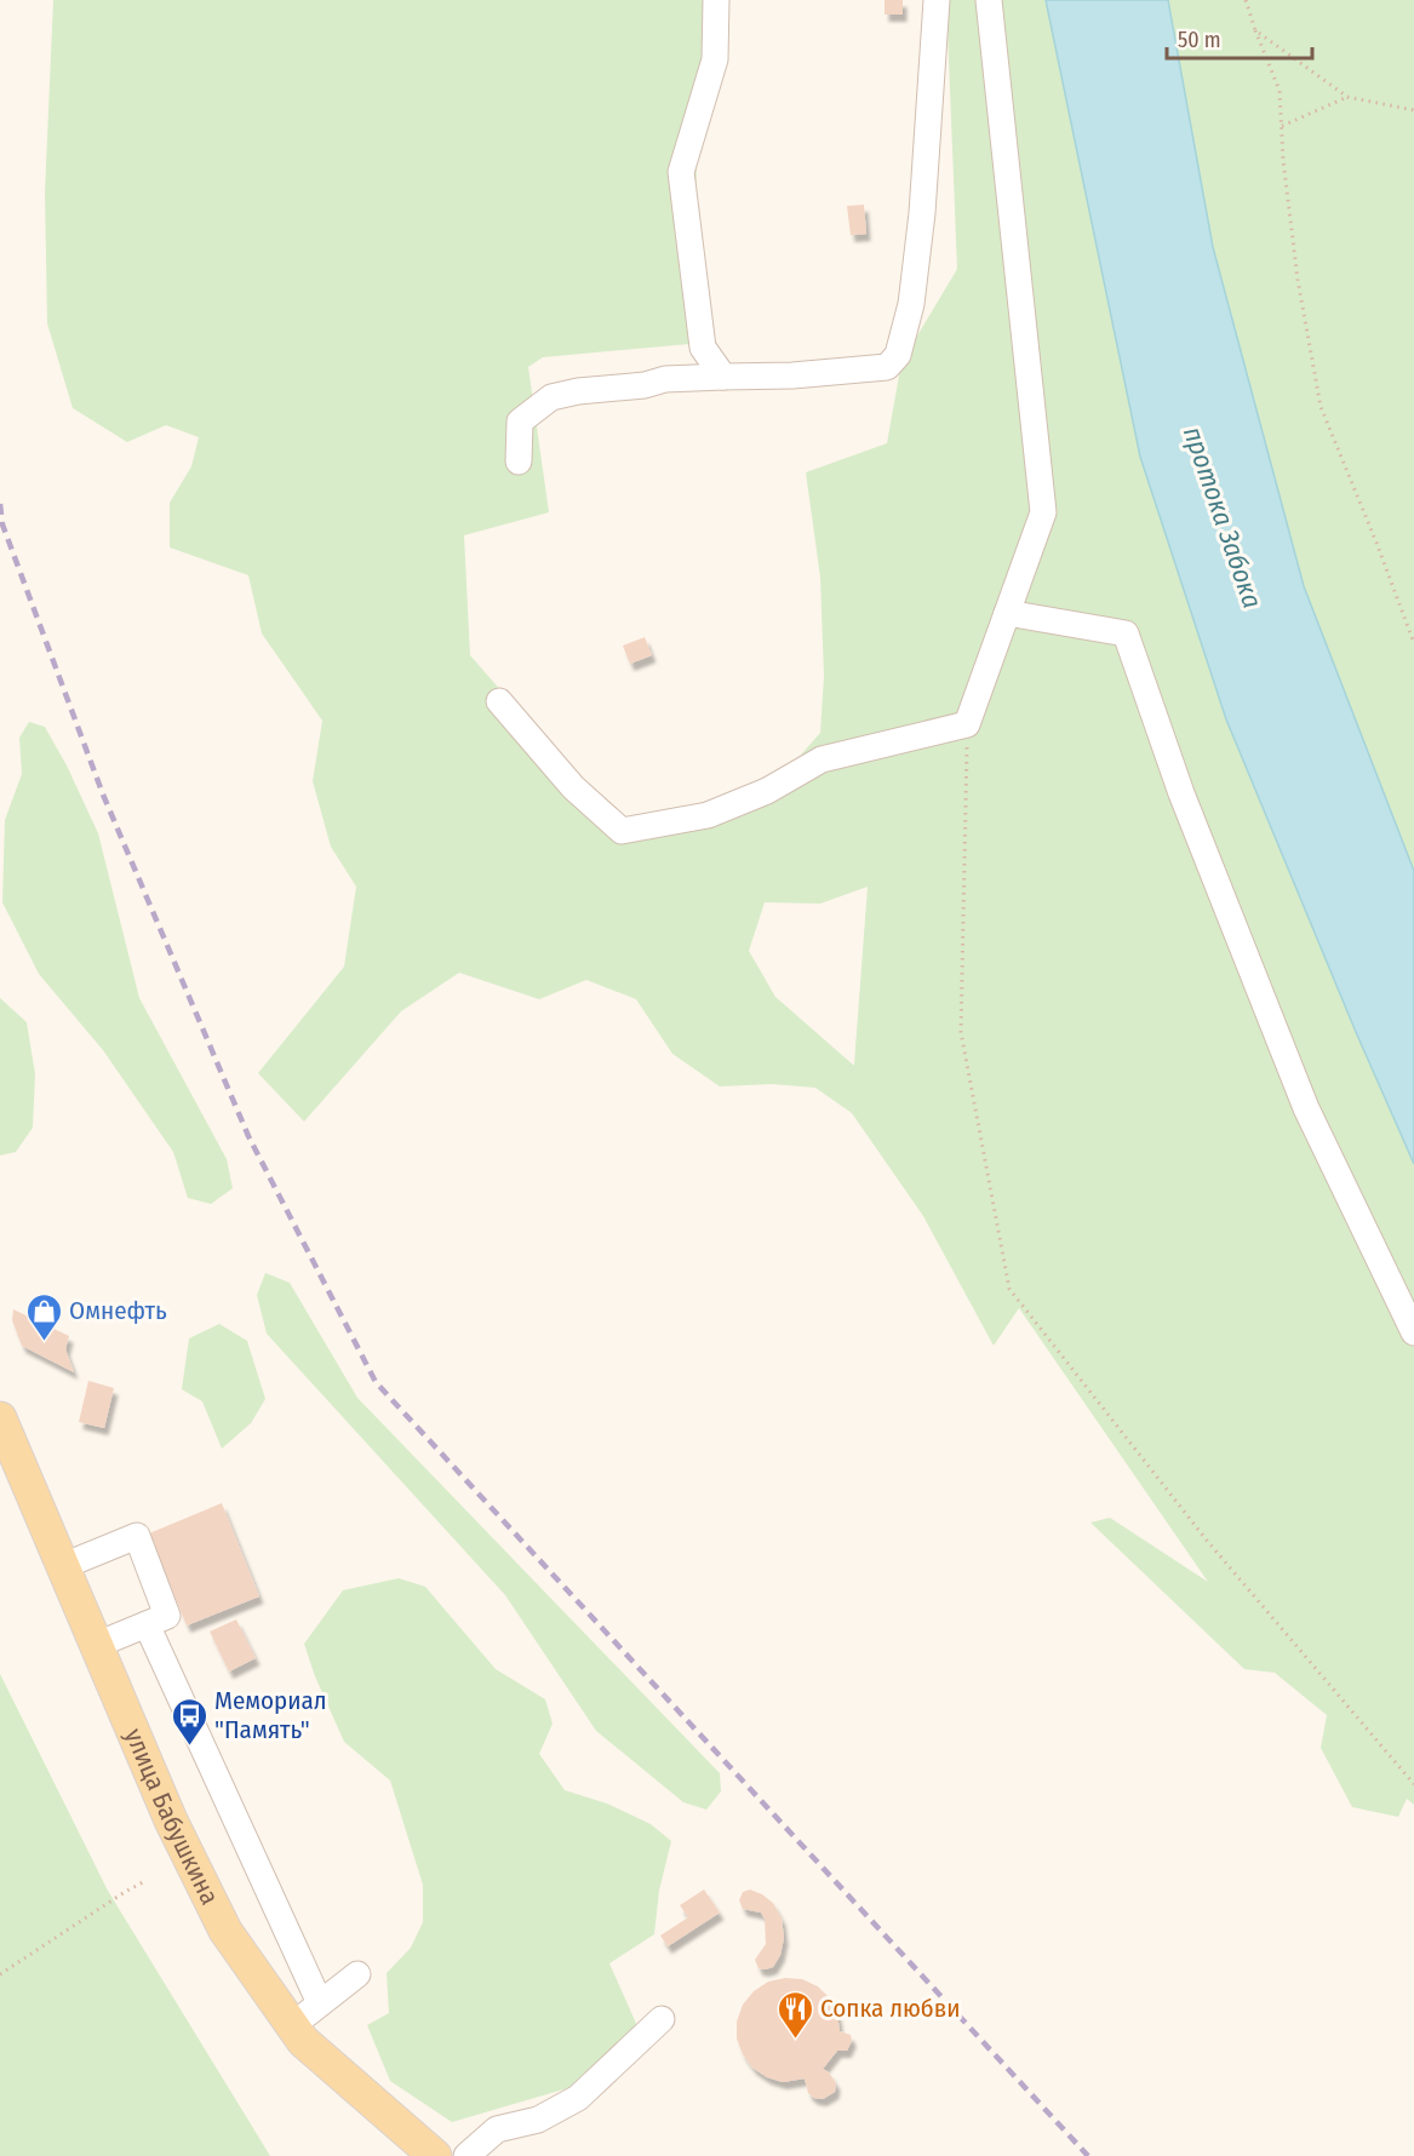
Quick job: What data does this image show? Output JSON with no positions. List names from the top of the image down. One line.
{"streets":{"main road":["улица Бабушкина"]},"water":["протока Забока"],"places":{"shop":["Омнефть"],"bus stop":["Мемориал \"Память\""],"restaurant":["Сопка любви"]},"scale_bar":"50 m"}
